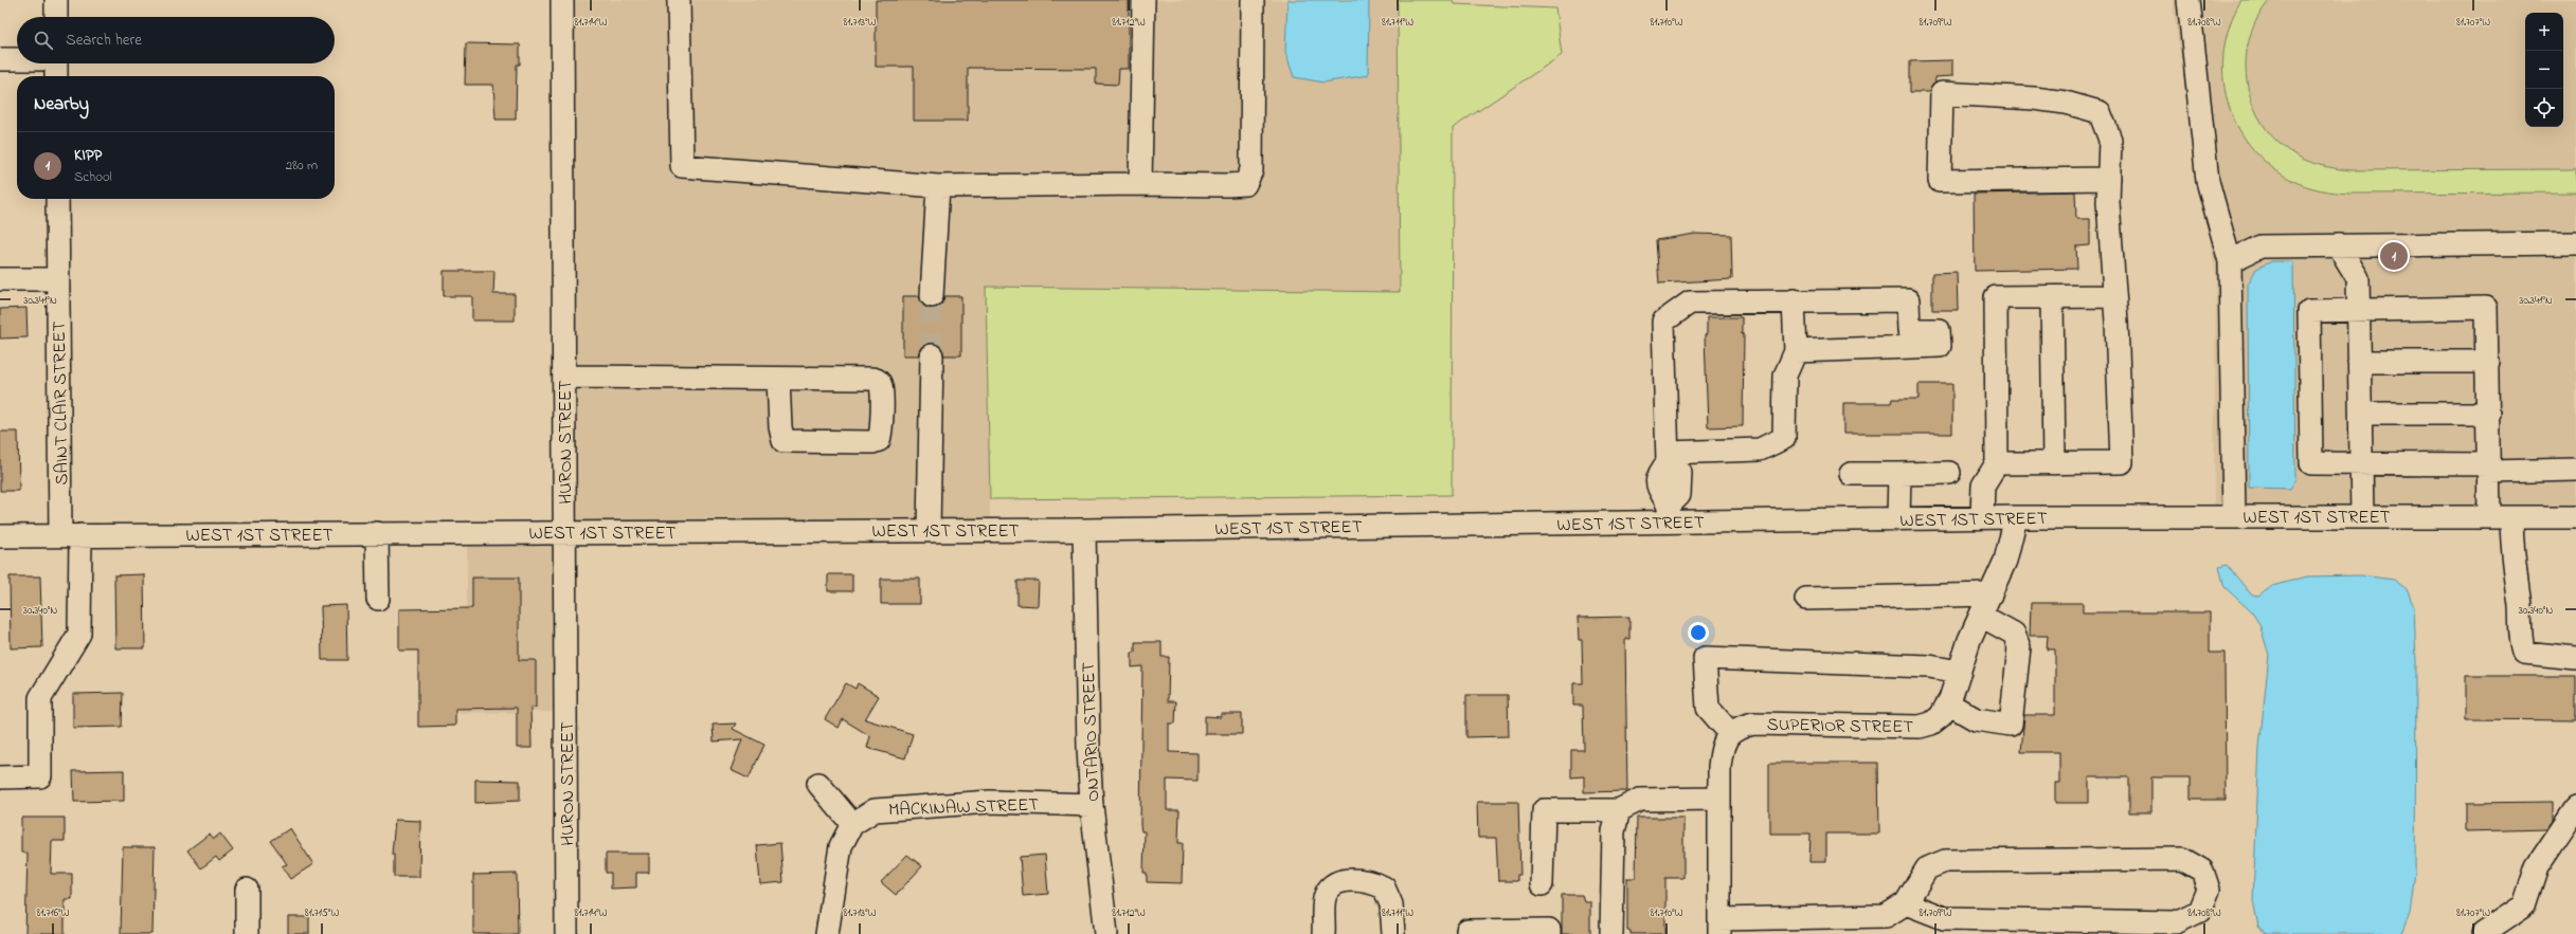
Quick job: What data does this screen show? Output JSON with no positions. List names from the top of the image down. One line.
{"streets":{"street":["SAINT CLAIR STREET","HURON STREET","WEST 1ST STREET","SUPERIOR STREET","ONTARIO STREET","MACKINAW STREET"]},"crossings":[["SAINT CLAIR STREET","WEST 1ST STREET"],["HURON STREET","WEST 1ST STREET"],["WEST 1ST STREET","SUPERIOR STREET"],["WEST 1ST STREET","ONTARIO STREET"],["ONTARIO STREET","MACKINAW STREET"]],"page":{"map_buttons":["+","−"],"search":"Search here","heading":"Nearby","list":[{"mark":"1","name":"KIPP","note":"School","value":"280 m"}],"pins":"1"},"coordinates":["81.714°W","81.713°W","81.712°W","81.711°W","81.710°W","81.709°W","81.708°W","81.707°W","30.341°N","30.340°N","81.716°W","81.715°W"]}
